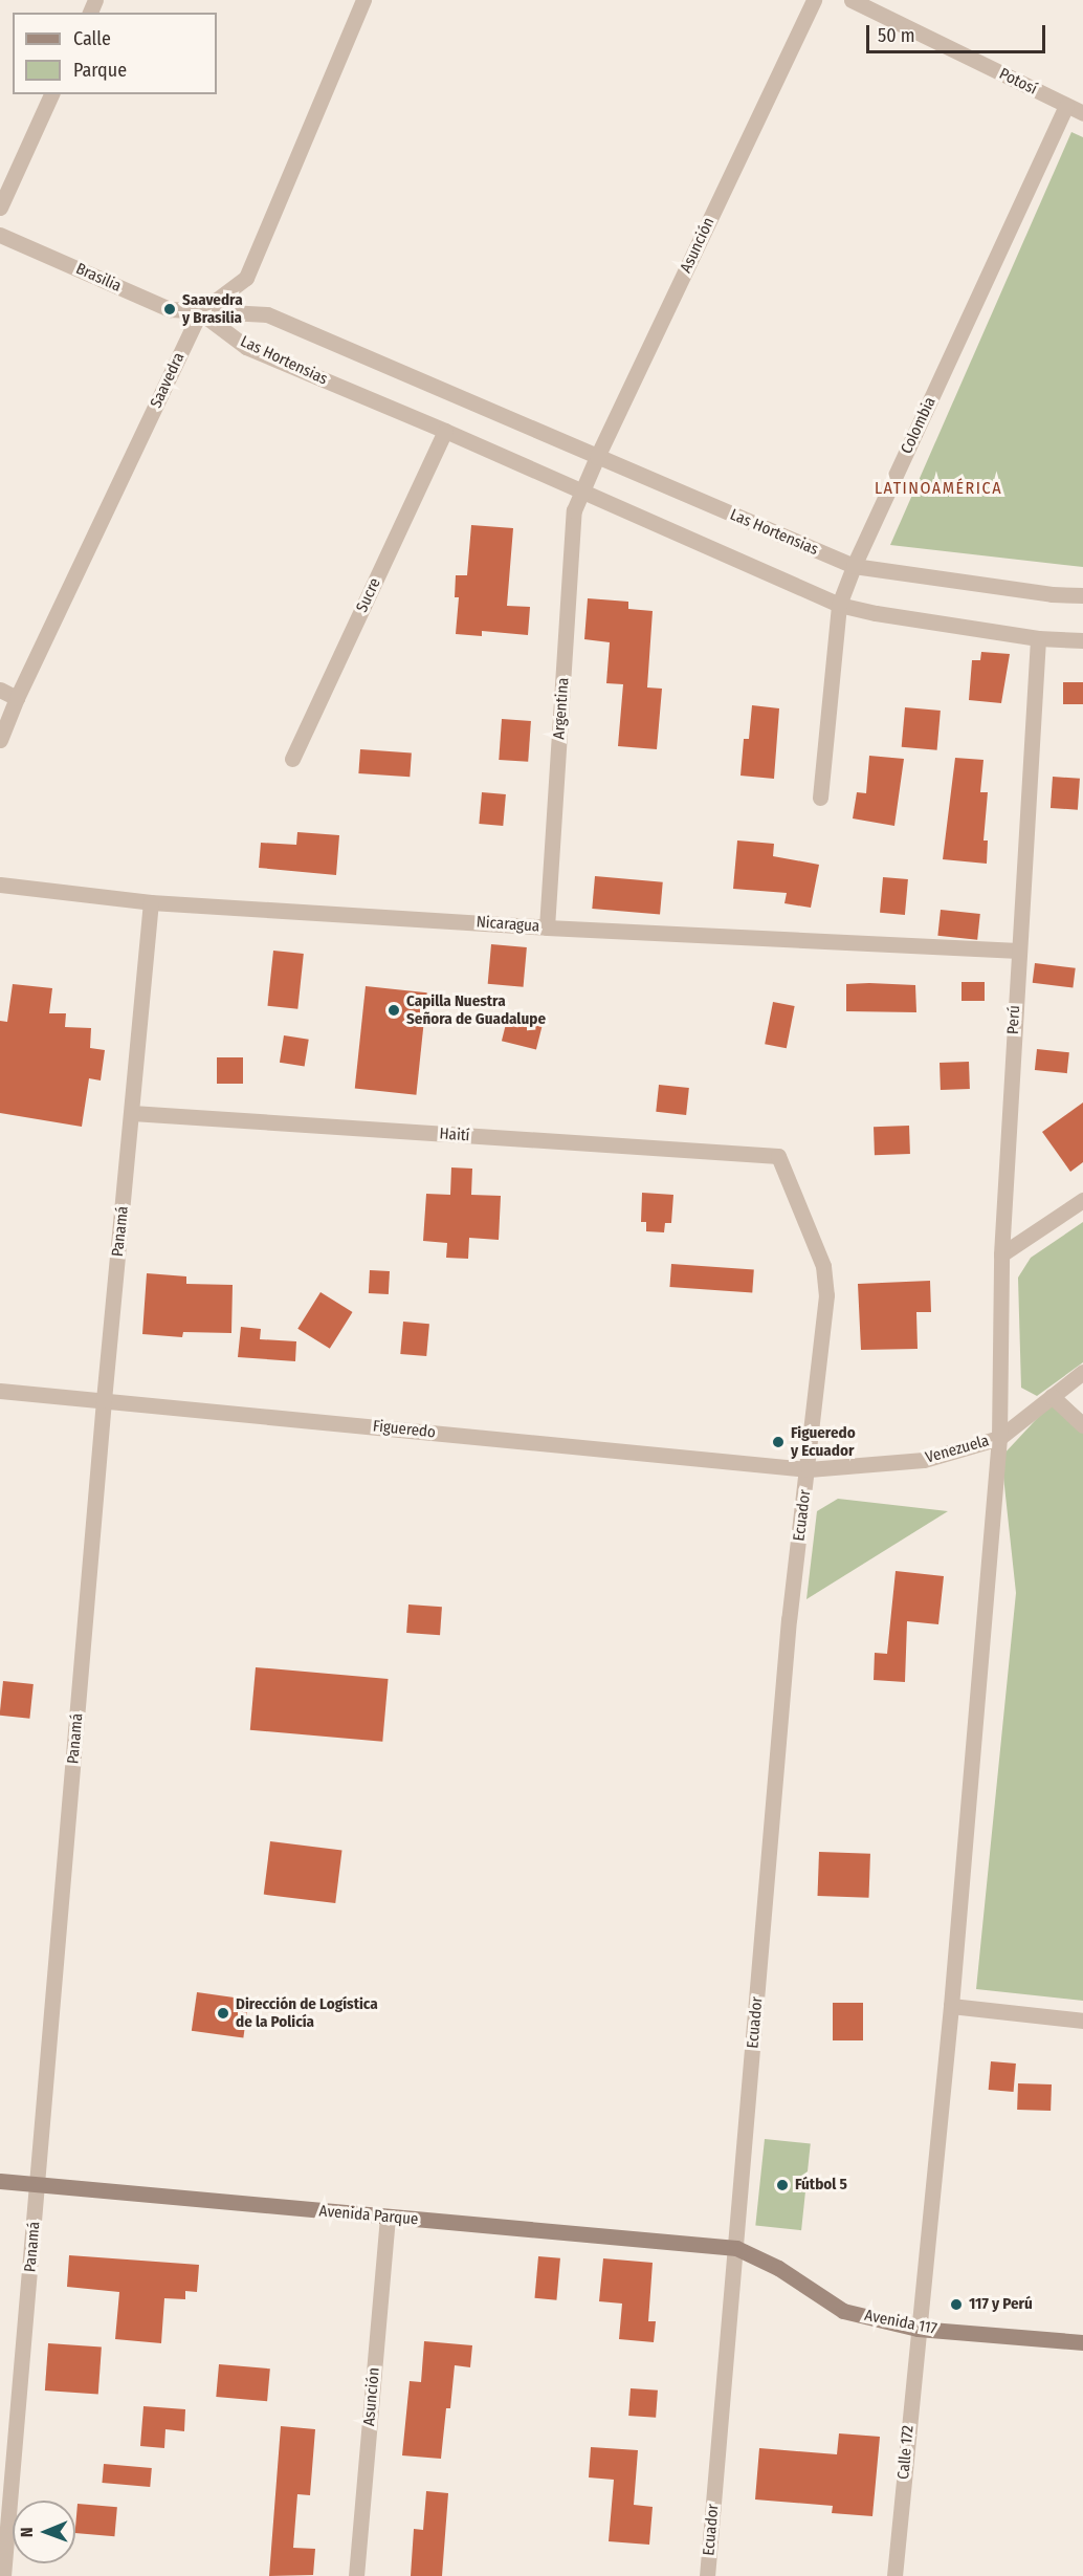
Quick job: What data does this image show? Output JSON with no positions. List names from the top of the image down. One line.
{"streets":{"street":["Potosí","Asunción","Brasilia","Las Hortensias","Saavedra","Colombia","Sucre","Argentina","Nicaragua","Perú","Haití","Panamá","Figueredo","Venezuela","Ecuador","Avenida Parque","Avenida 117","Calle 172"]},"crossings":[["Potosí","Colombia"],["Asunción","Las Hortensias"],["Asunción","Argentina"],["Asunción","Avenida Parque"],["Brasilia","Las Hortensias"],["Brasilia","Saavedra"],["Las Hortensias","Saavedra"],["Las Hortensias","Colombia"],["Las Hortensias","Sucre"],["Las Hortensias","Argentina"],["Las Hortensias","Perú"],["Argentina","Nicaragua"],["Nicaragua","Perú"],["Nicaragua","Panamá"],["Perú","Venezuela"],["Perú","Calle 172"],["Haití","Panamá"],["Haití","Ecuador"],["Panamá","Figueredo"],["Panamá","Avenida Parque"],["Figueredo","Venezuela"],["Figueredo","Ecuador"],["Venezuela","Ecuador"],["Ecuador","Avenida Parque"],["Ecuador","Avenida 117"],["Avenida Parque","Avenida 117"],["Avenida 117","Calle 172"]],"districts":["LATINOAMÉRICA"],"places":["Saavedra y Brasilia","Capilla Nuestra Señora de Guadalupe","Figueredo y Ecuador","Dirección de Logística de la Policía","Fútbol 5","117 y Perú"],"legend":["Calle","Parque"],"scale_bar":"50 m","north":"left"}
